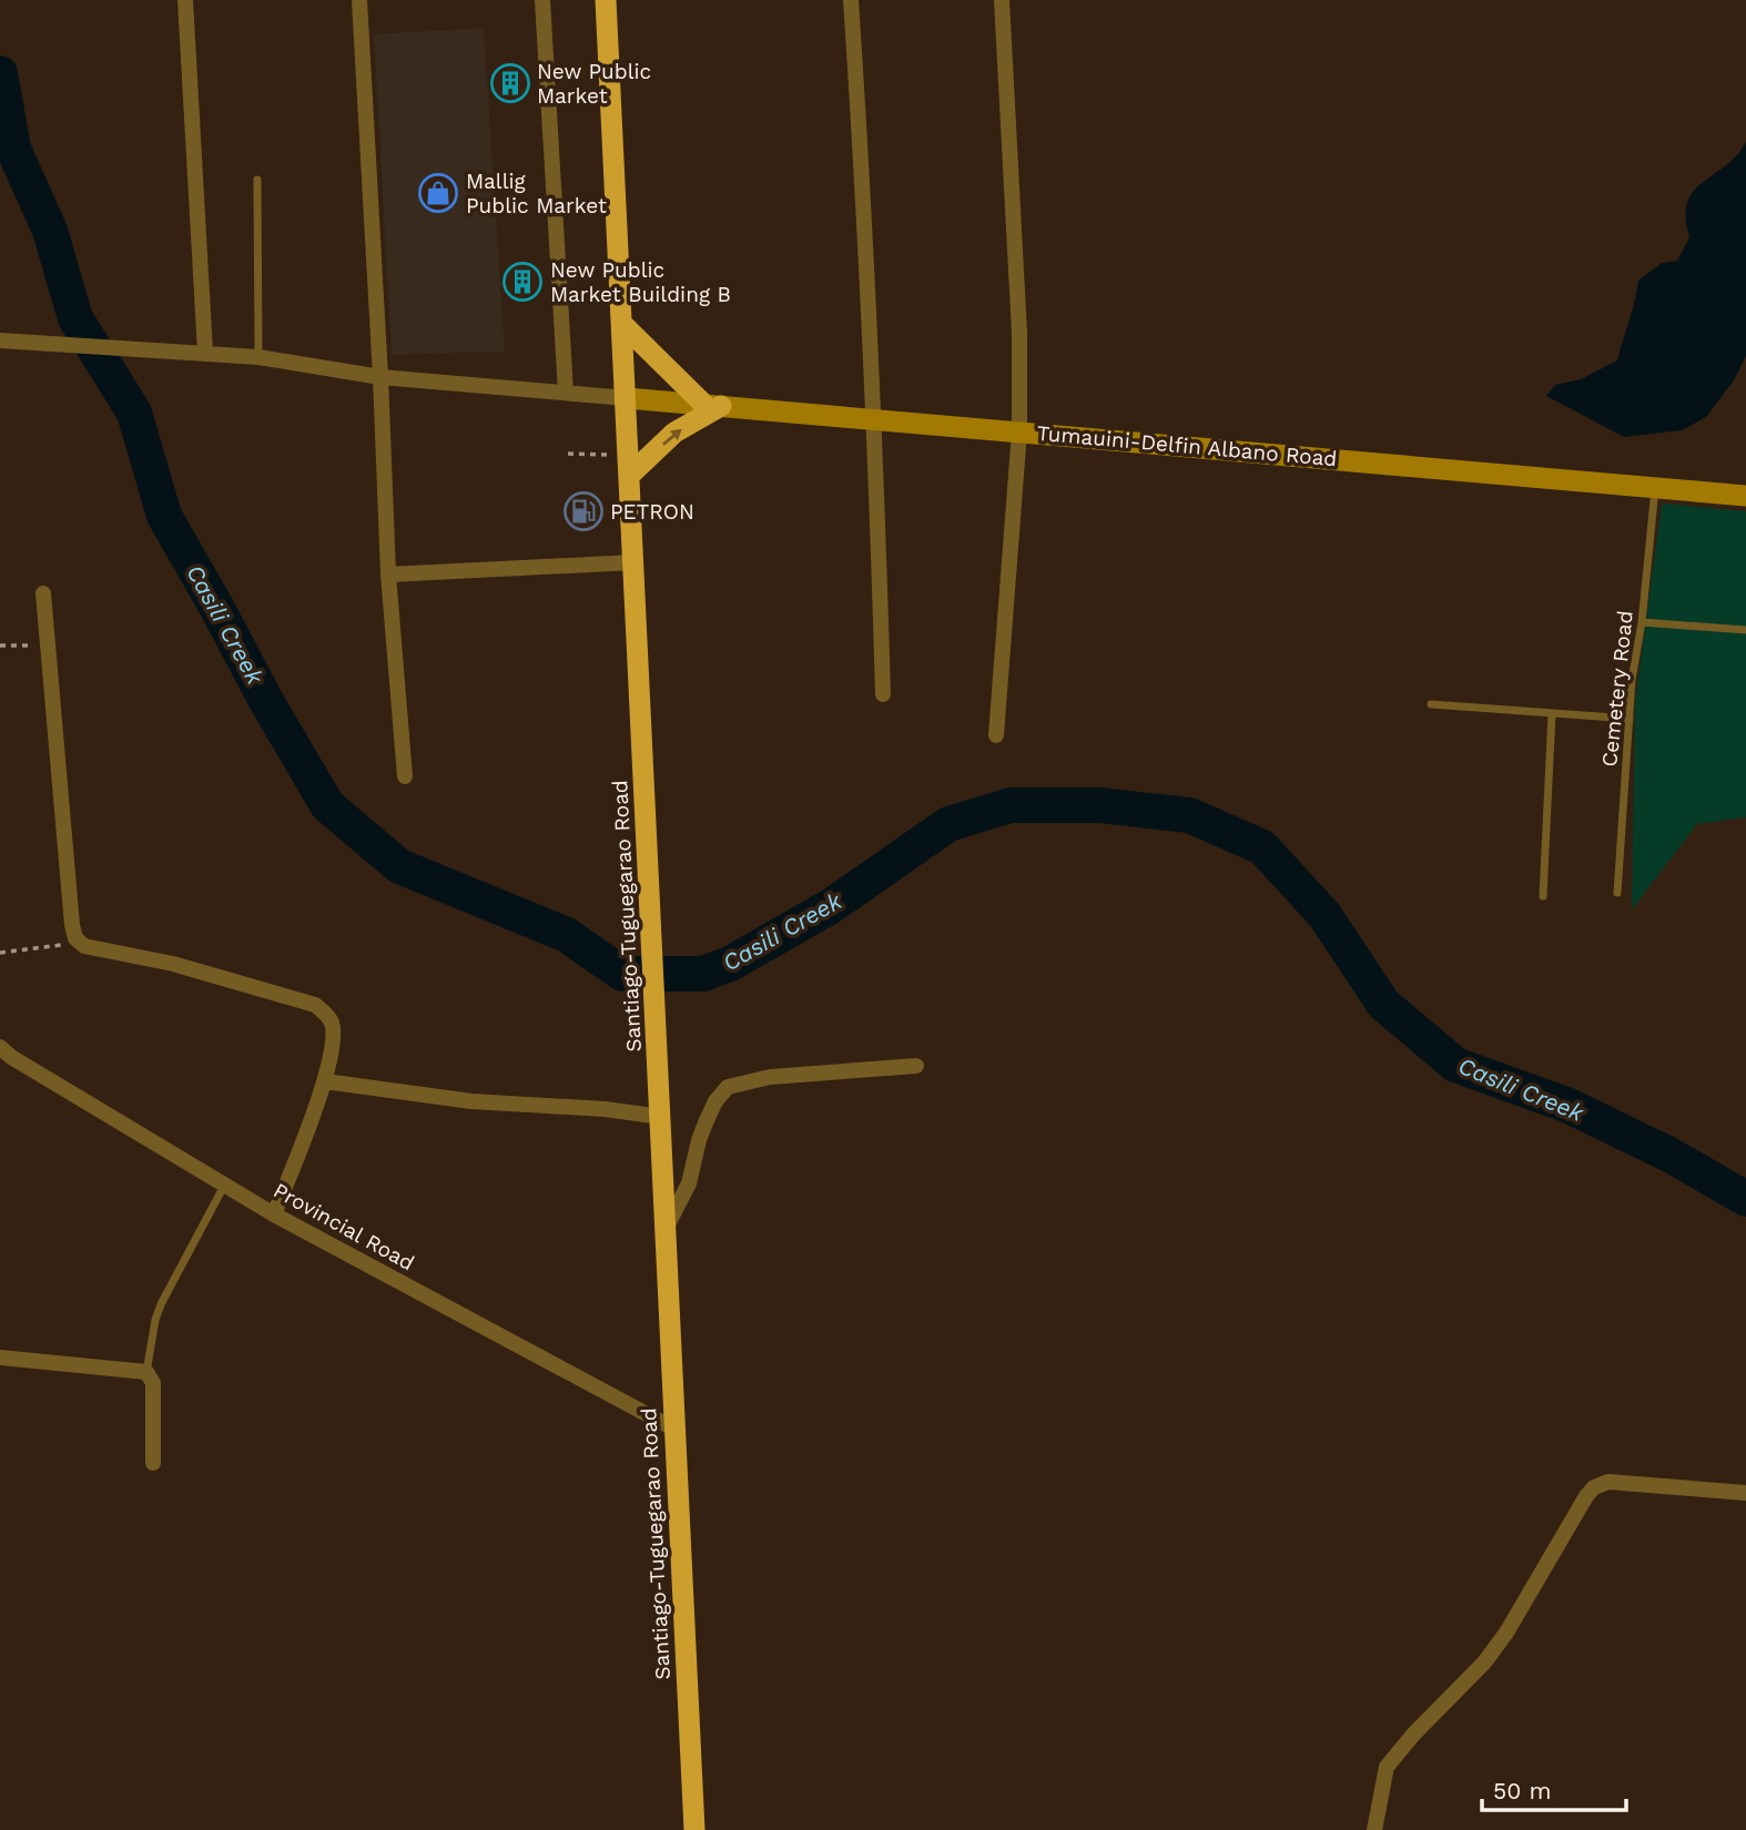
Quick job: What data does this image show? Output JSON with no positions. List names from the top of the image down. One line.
{"streets":{"highway":["Santiago-Tuguegarao Road"],"main road":["Tumauini-Delfin Albano Road"],"street":["Provincial Road"],"lane":["Cemetery Road"]},"crossings":[["Tumauini-Delfin Albano Road","Cemetery Road"],["Tumauini-Delfin Albano Road","Santiago-Tuguegarao Road"],["Santiago-Tuguegarao Road","Provincial Road"]],"water":["Casili Creek"],"places":{"building":["New Public Market","New Public Market Building B"],"shop":["Mallig Public Market"],"fuel station":["PETRON"]},"scale_bar":"50 m"}
